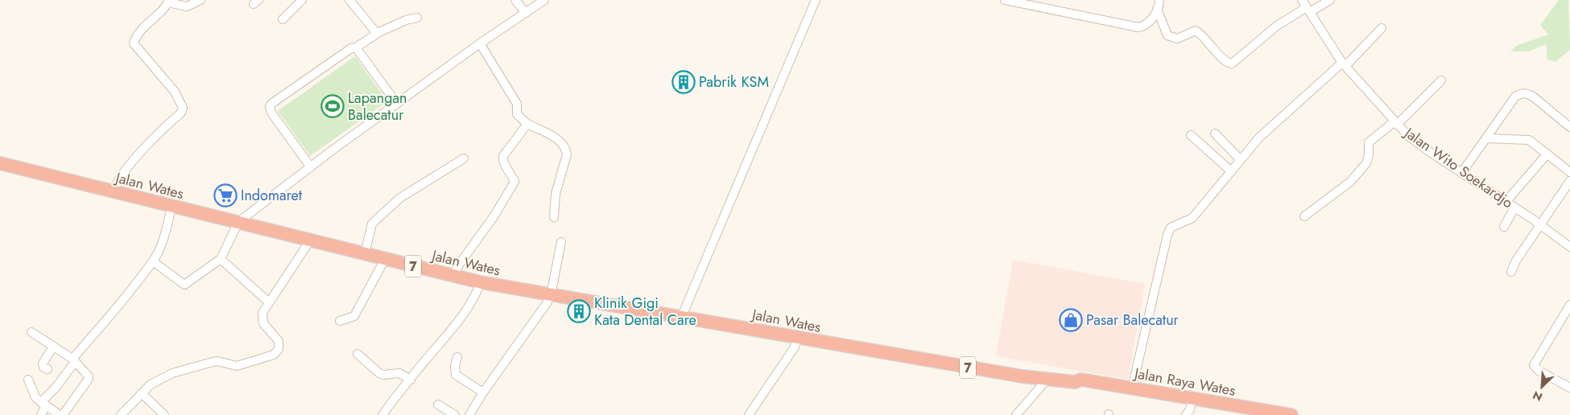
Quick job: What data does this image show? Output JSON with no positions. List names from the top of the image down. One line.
{"streets":{"highway":["Jalan Wates","7","Jalan Raya Wates"],"street":["Jalan Wito Soekardjo"]},"crossings":[["Jalan Wates","Jalan Raya Wates"]],"places":{"building":["Pabrik KSM","Klinik Gigi Kata Dental Care"],"sports":["Lapangan Balecatur"],"supermarket":["Indomaret"],"shop":["Pasar Balecatur"]},"north":"bottom left"}
